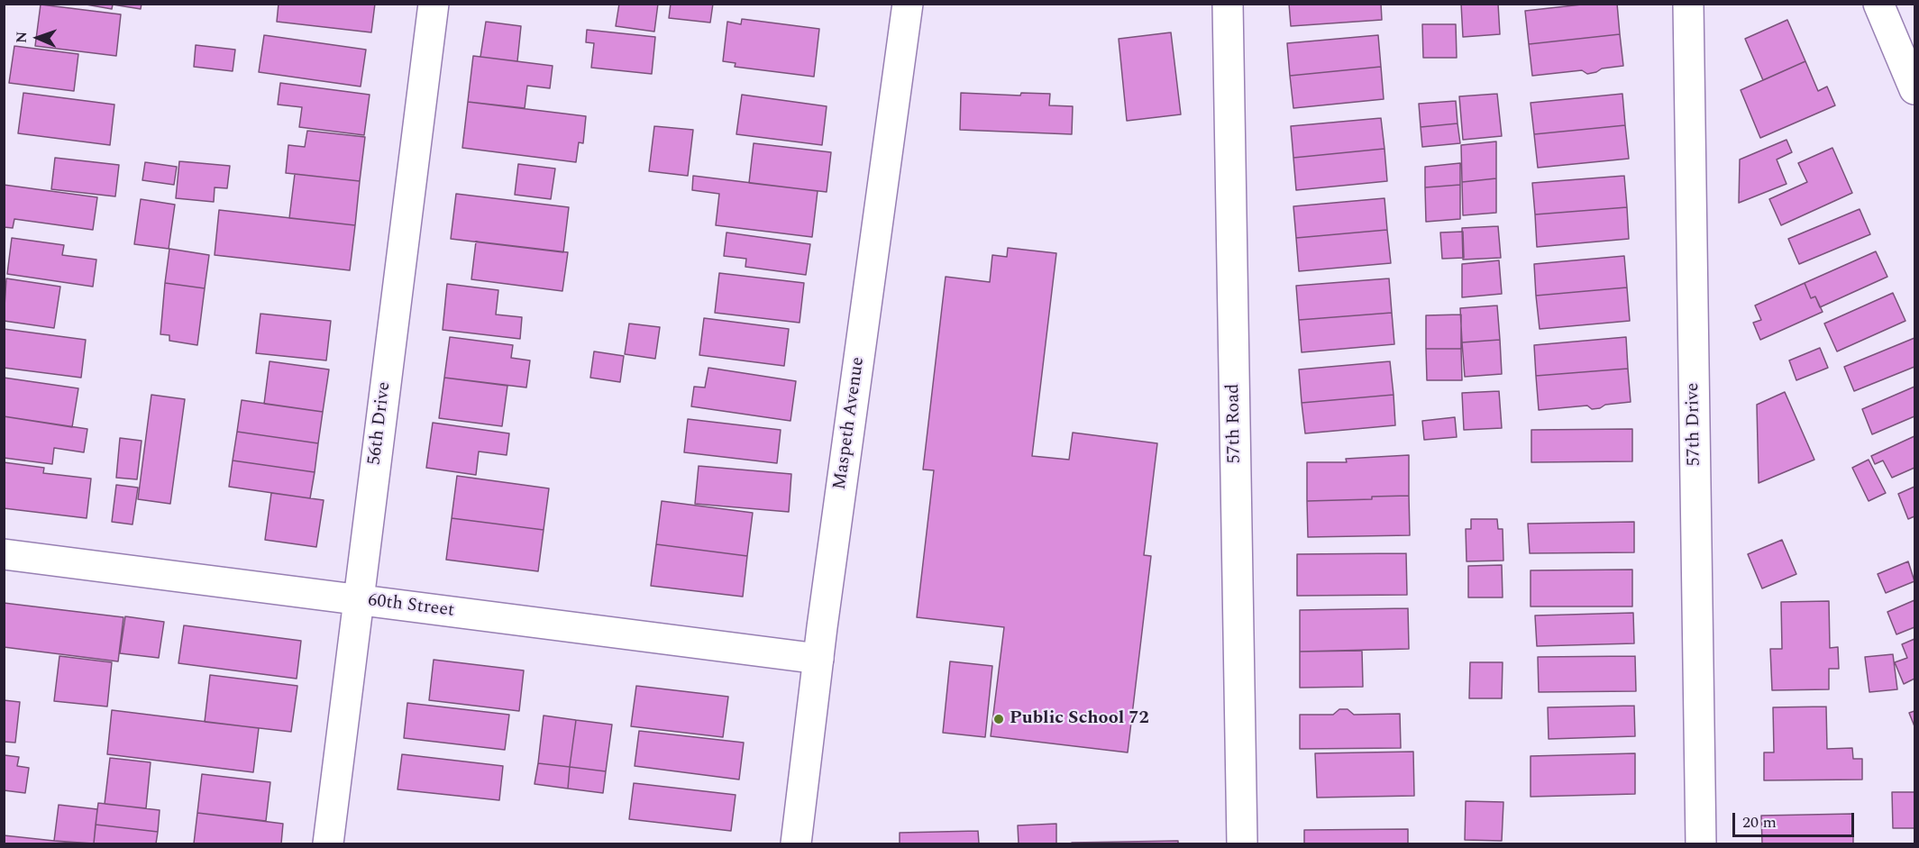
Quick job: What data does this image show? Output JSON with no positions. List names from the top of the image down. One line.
{"streets":{"street":["56th Drive","Maspeth Avenue","57th Road","57th Drive","60th Street"]},"crossings":[["56th Drive","60th Street"],["Maspeth Avenue","60th Street"]],"places":["Public School 72"],"scale_bar":"20 m","north":"left"}
